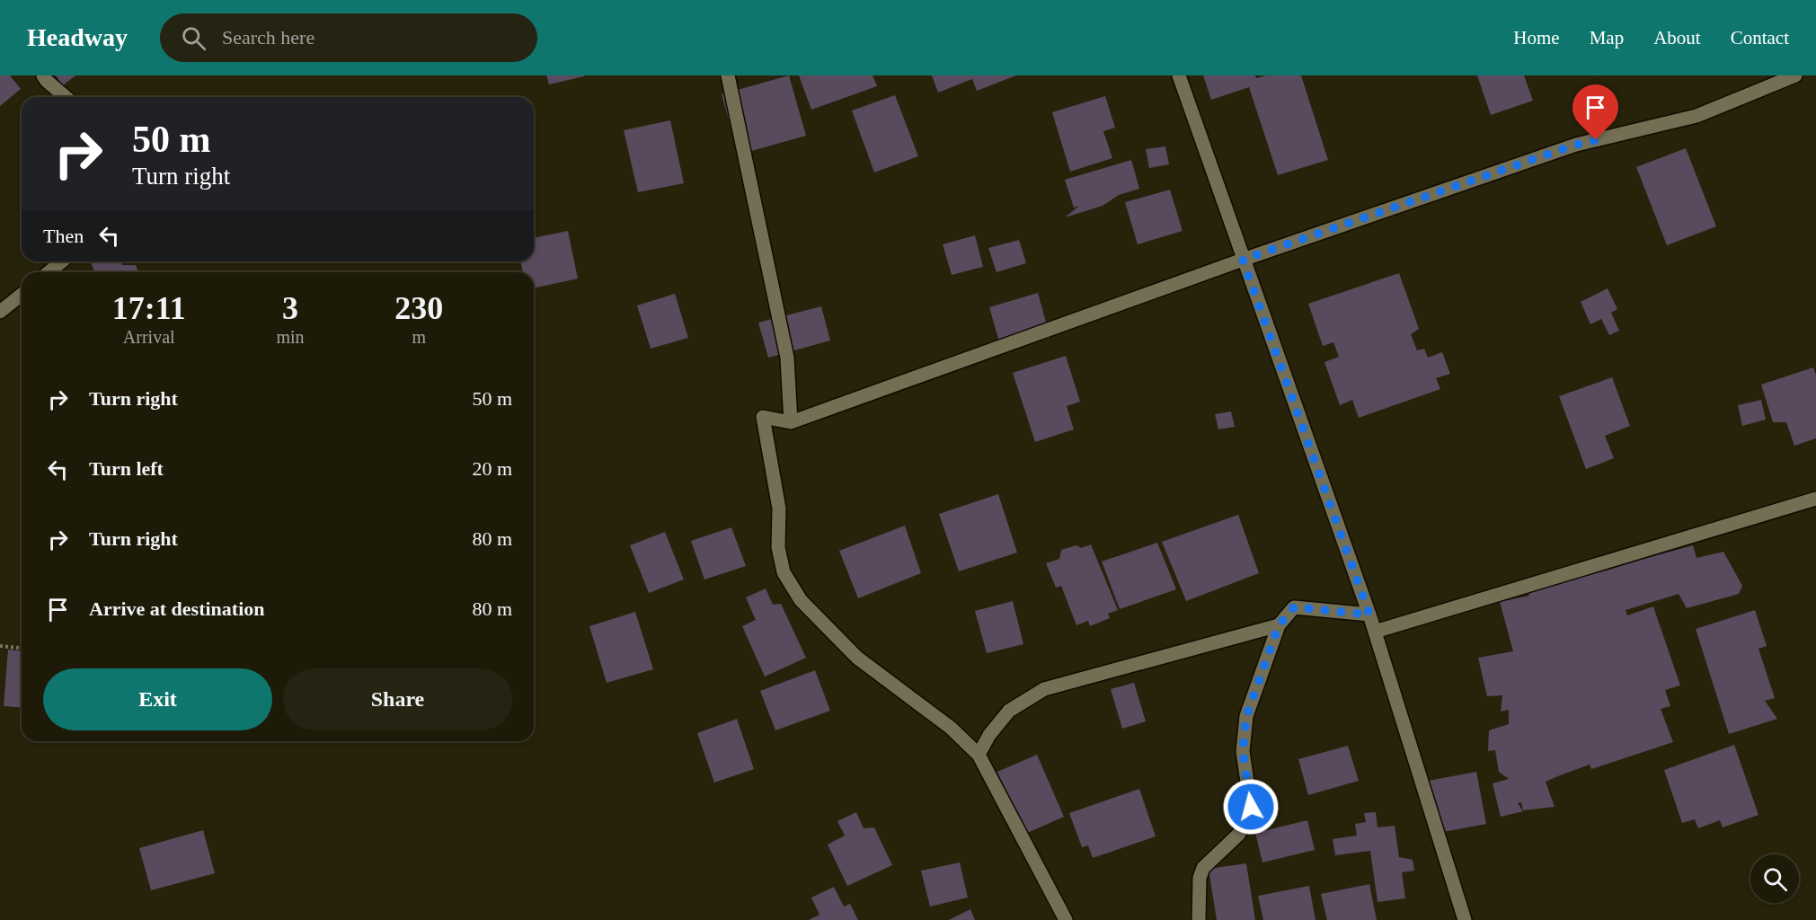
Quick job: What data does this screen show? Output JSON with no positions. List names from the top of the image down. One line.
{"page":{"header":"Headway","search":"Search here","nav":["Home","Map","About","Contact"],"turn":["50 m","Turn right"],"then":"Then","eta":["17:11","Arrival","3","min","230","m"],"list":[{"name":"Turn right","value":"50 m"},{"name":"Turn left","value":"20 m"},{"name":"Turn right","value":"80 m"},{"name":"Arrive at destination","value":"80 m"}],"buttons":["Exit","Share"]}}
